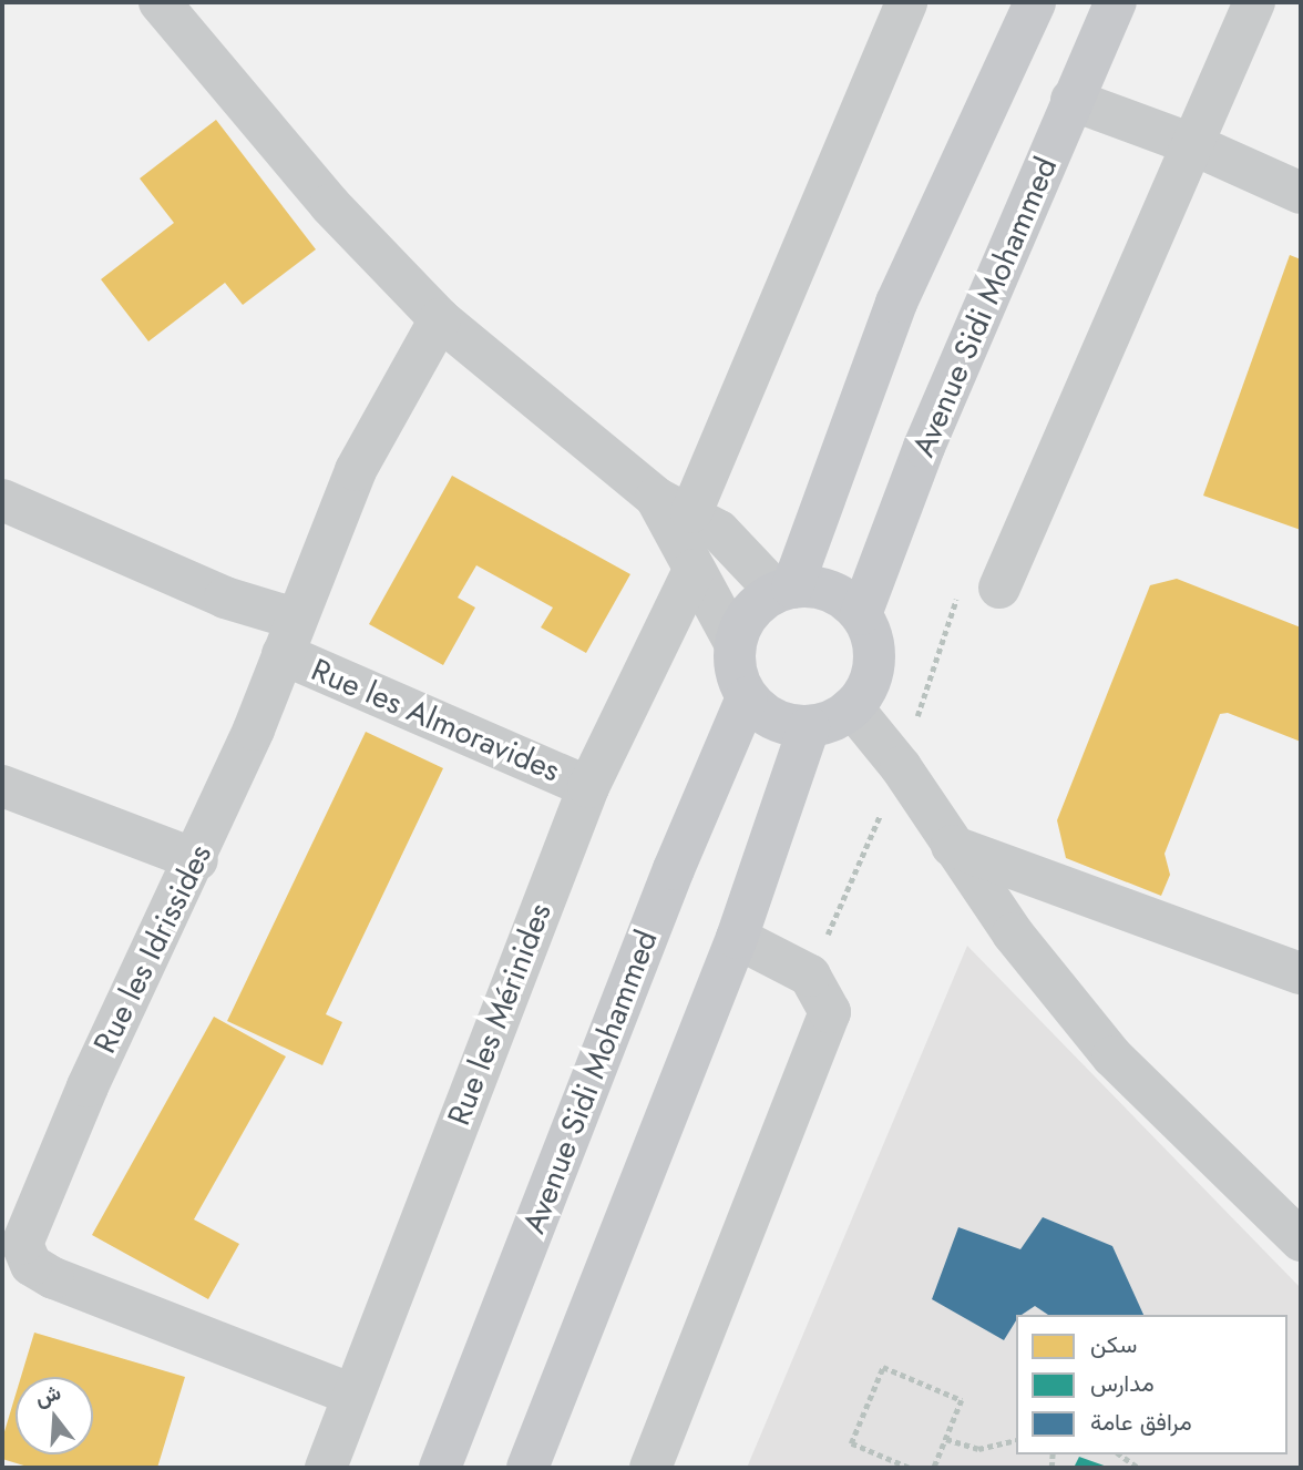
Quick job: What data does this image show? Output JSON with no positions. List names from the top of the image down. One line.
{"streets":{"main road":["Avenue Sidi Mohammed"],"street":["Rue les Almoravides","Rue les Idrissides","Rue les Mérinides"]},"crossings":[["Rue les Almoravides","Rue les Idrissides"],["Rue les Almoravides","Rue les Mérinides"],["Rue les Idrissides","Rue les Mérinides"]],"legend":["سكن","مدارس","مرافق عامة"],"north":"top"}
